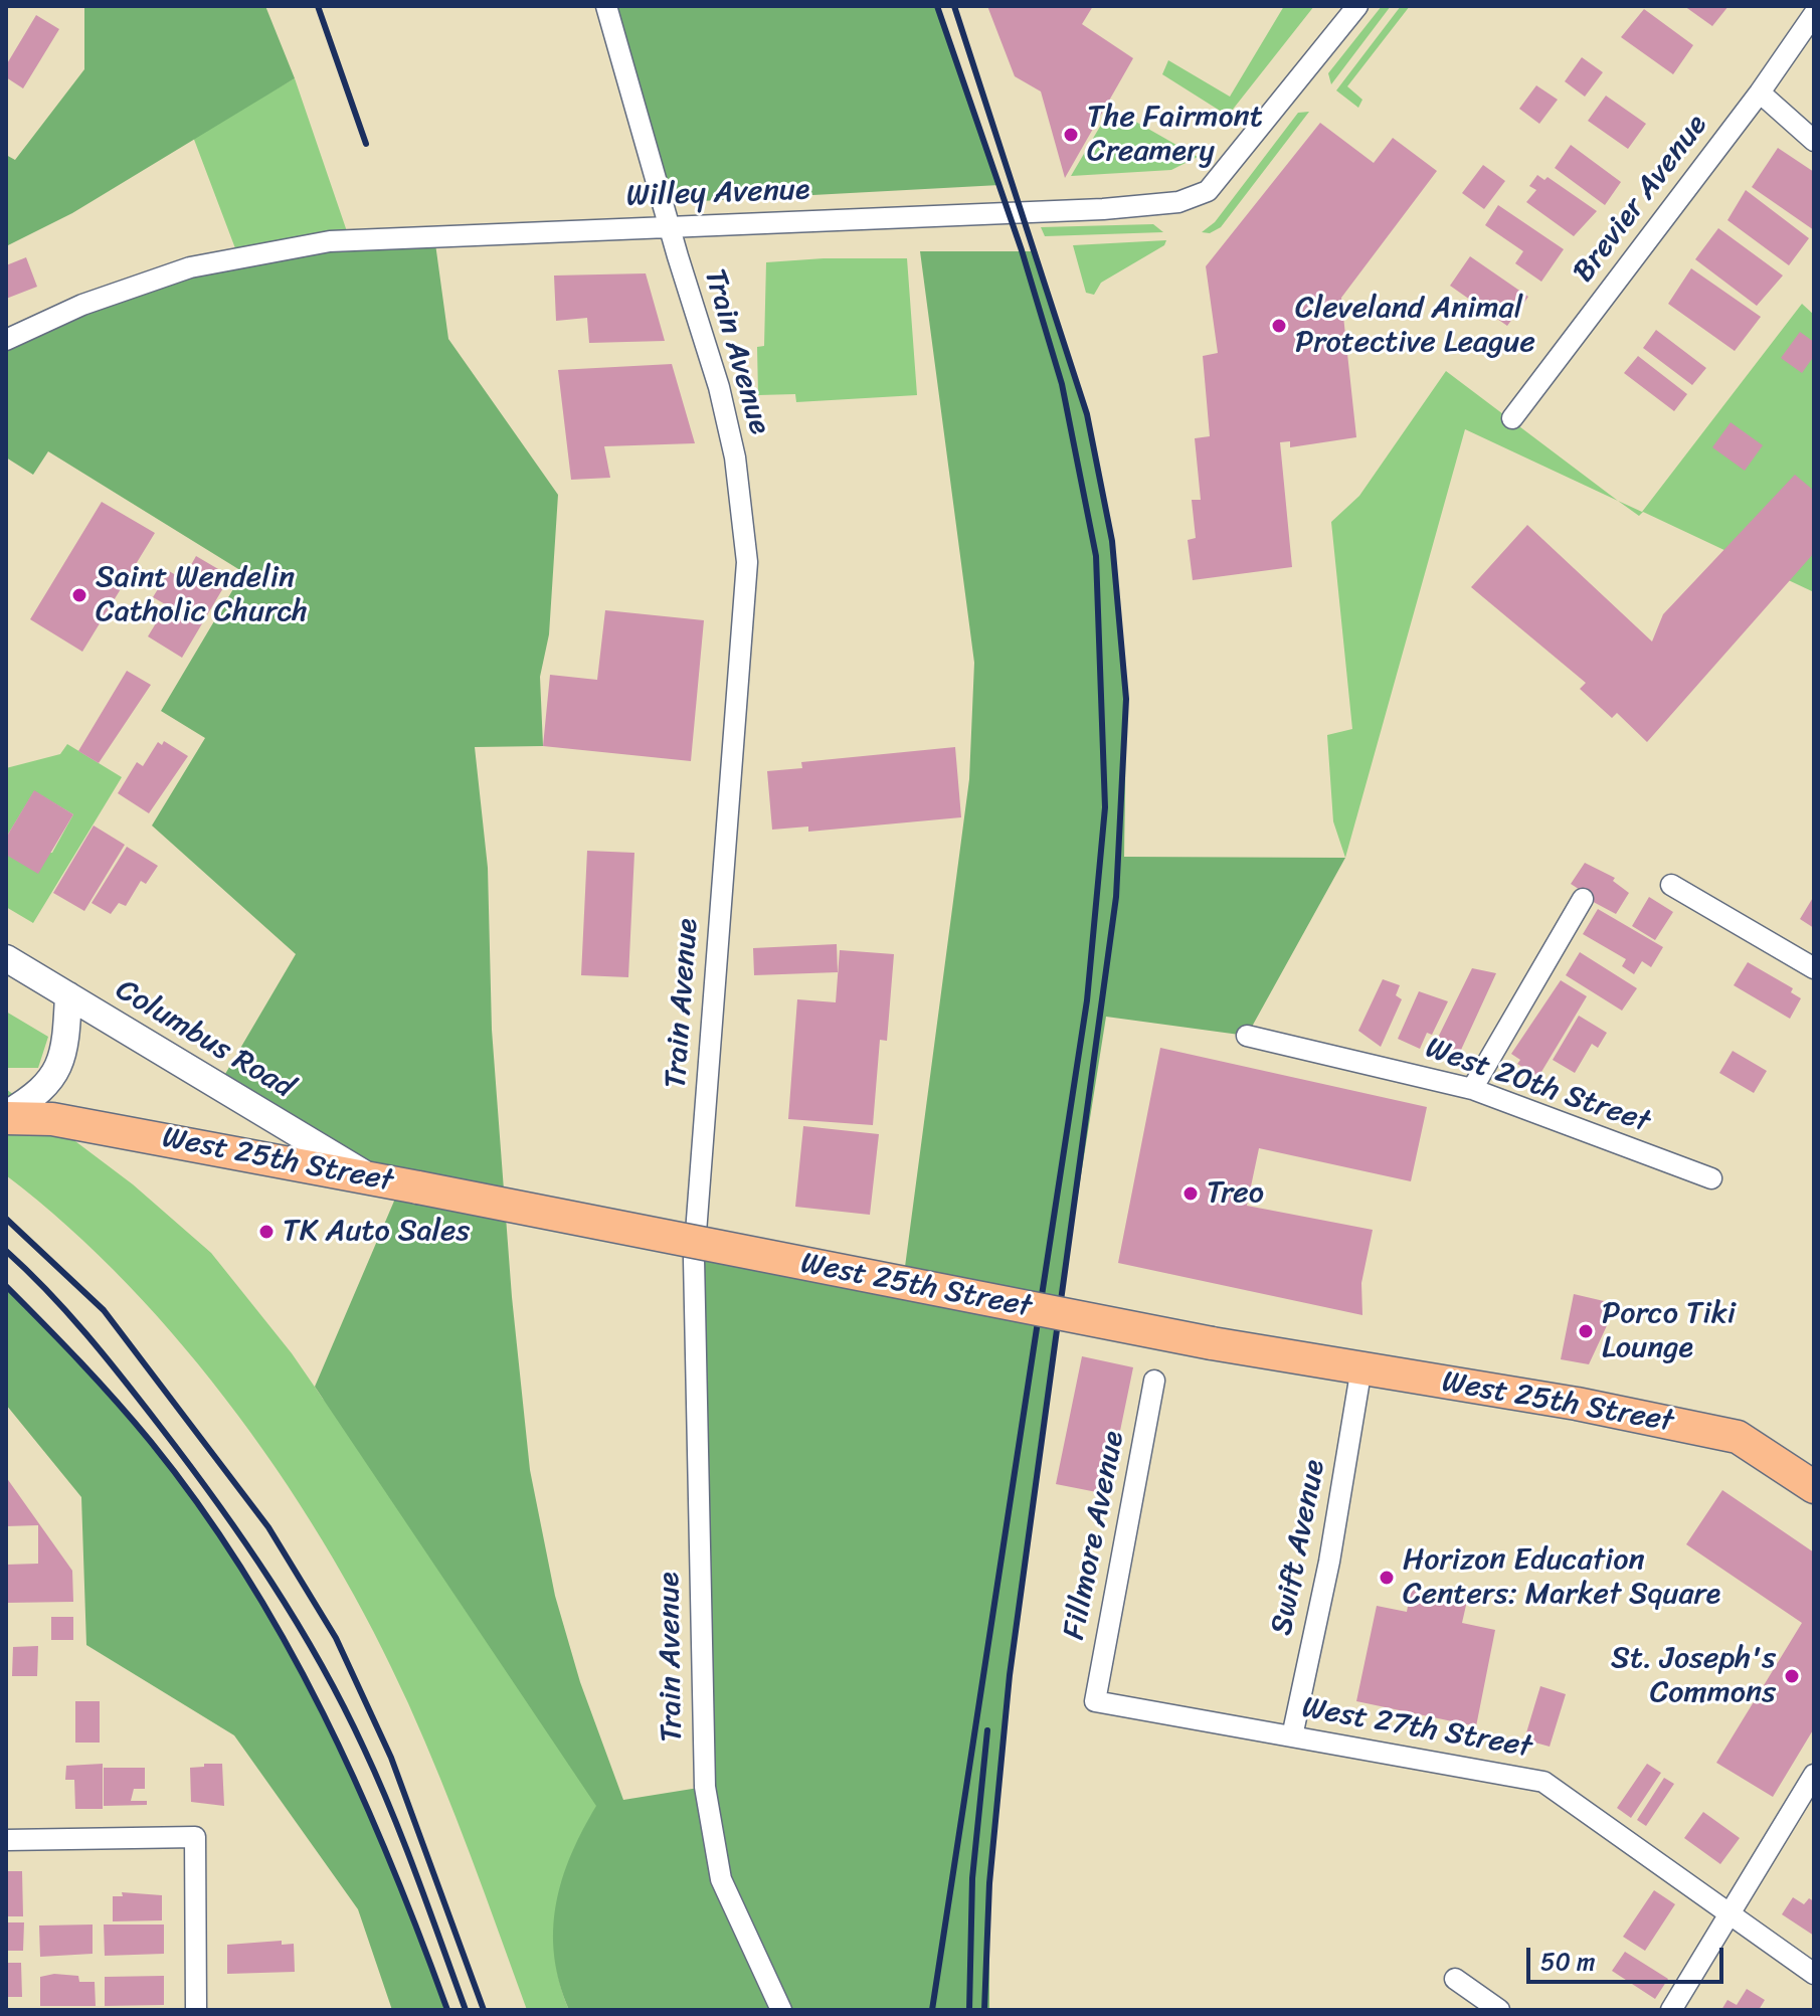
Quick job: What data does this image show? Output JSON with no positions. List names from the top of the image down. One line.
{"streets":{"main road":["West 25th Street"],"street":["Willey Avenue","Brevier Avenue","Train Avenue","Columbus Road","West 20th Street","Fillmore Avenue","Swift Avenue","West 27th Street"]},"crossings":[["Willey Avenue","Train Avenue"],["Columbus Road","West 25th Street"],["West 25th Street","Swift Avenue"],["Fillmore Avenue","West 27th Street"],["Swift Avenue","West 27th Street"]],"places":["The Fairmont Creamery","Cleveland Animal Protective League","Saint Wendelin Catholic Church","Treo","TK Auto Sales","Porco Tiki Lounge","Horizon Education Centers: Market Square","St. Joseph's Commons"],"scale_bar":"50 m"}
